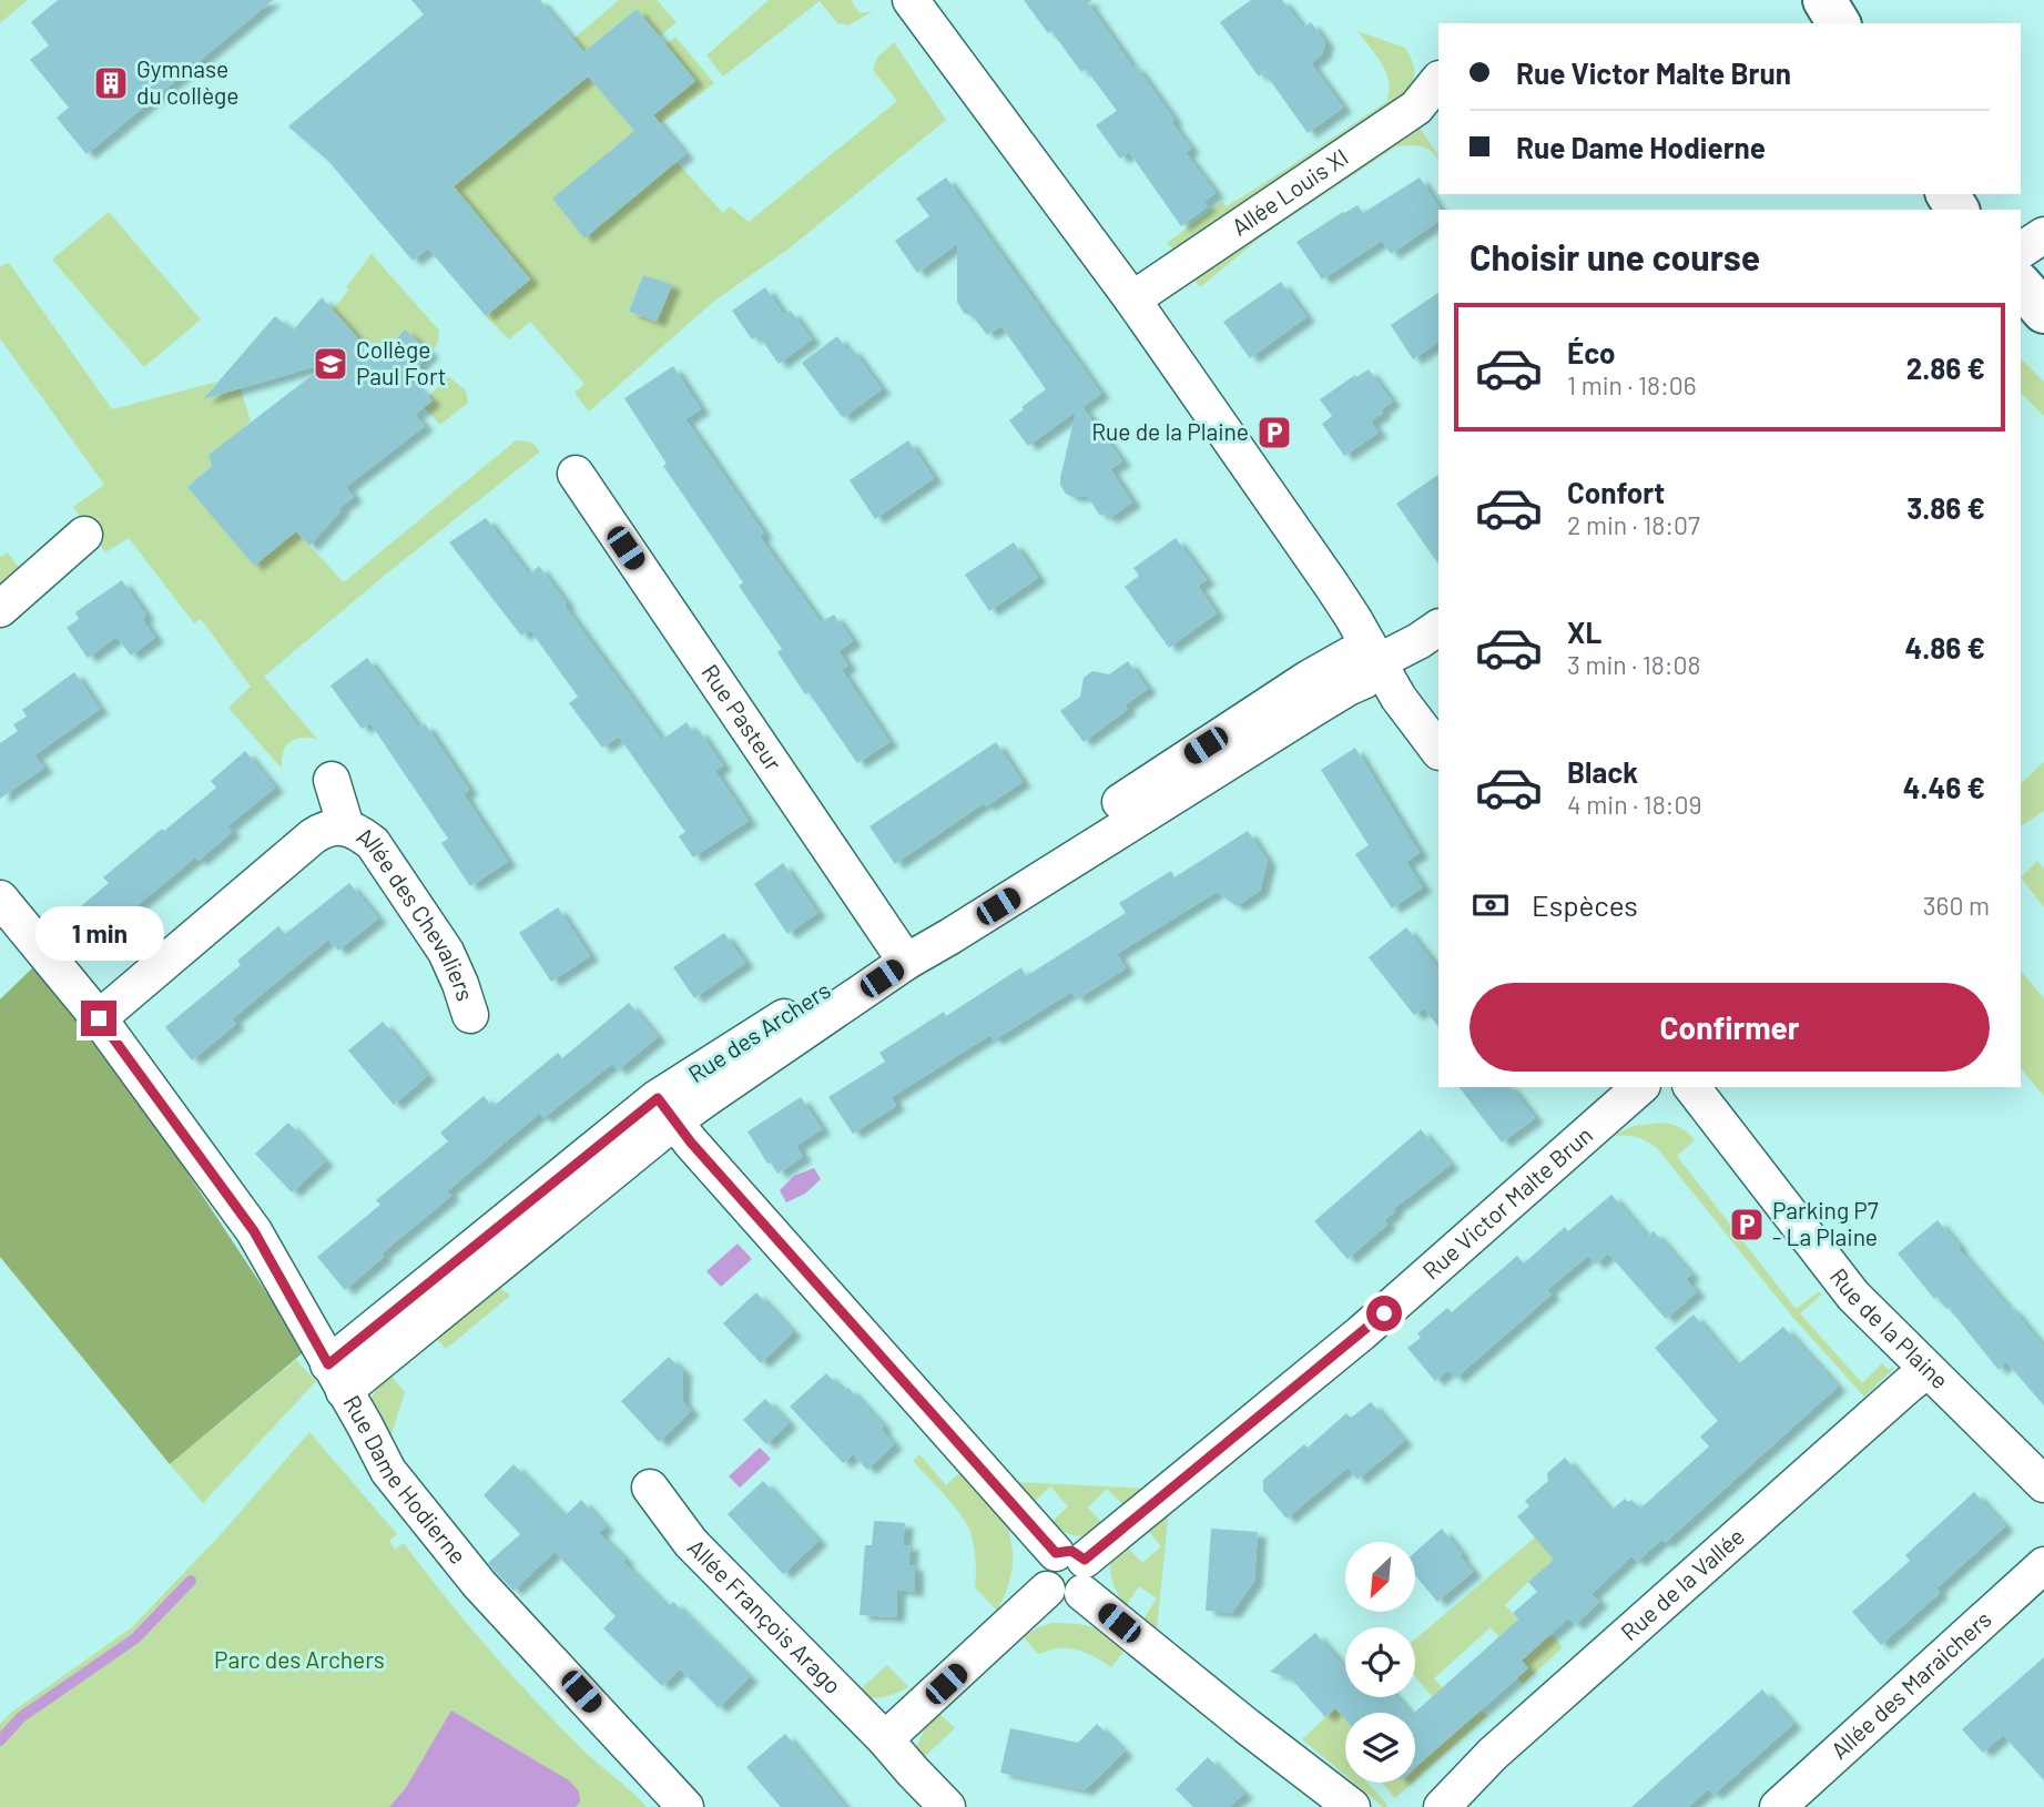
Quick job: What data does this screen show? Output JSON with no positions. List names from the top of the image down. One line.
{"streets":{"street":["Allée Louis XI","Rue Pasteur","Allée des Chevaliers","Rue des Archers","Rue Victor Malte Brun","Rue de la Plaine","Rue Dame Hodierne","Rue de la Vallée","Allée François Arago","Allée des Maraichers"]},"crossings":[["Rue Pasteur","Rue des Archers"],["Allée des Chevaliers","Rue Dame Hodierne"],["Rue des Archers","Rue Dame Hodierne"],["Rue de la Plaine","Rue de la Vallée"]],"parks":["Parc des Archers"],"places":{"building":["Gymnase du collège"],"school or university":["Collège Paul Fort"],"parking":["Rue de la Plaine","Parking P7 - La Plaine"]},"north":"bottom left","page":{"banner":["Rue Victor Malte Brun","Rue Dame Hodierne"],"heading":"Choisir une course","list":[{"name":"Éco","note":"1 min · 18:06","value":"2.86 €"},{"name":"Confort","note":"2 min · 18:07","value":"3.86 €"},{"name":"XL","note":"3 min · 18:08","value":"4.86 €"},{"name":"Black","note":"4 min · 18:09","value":"4.46 €"}],"pay":["Espèces","360 m"],"bubble":"1 min","buttons":"Confirmer"}}
